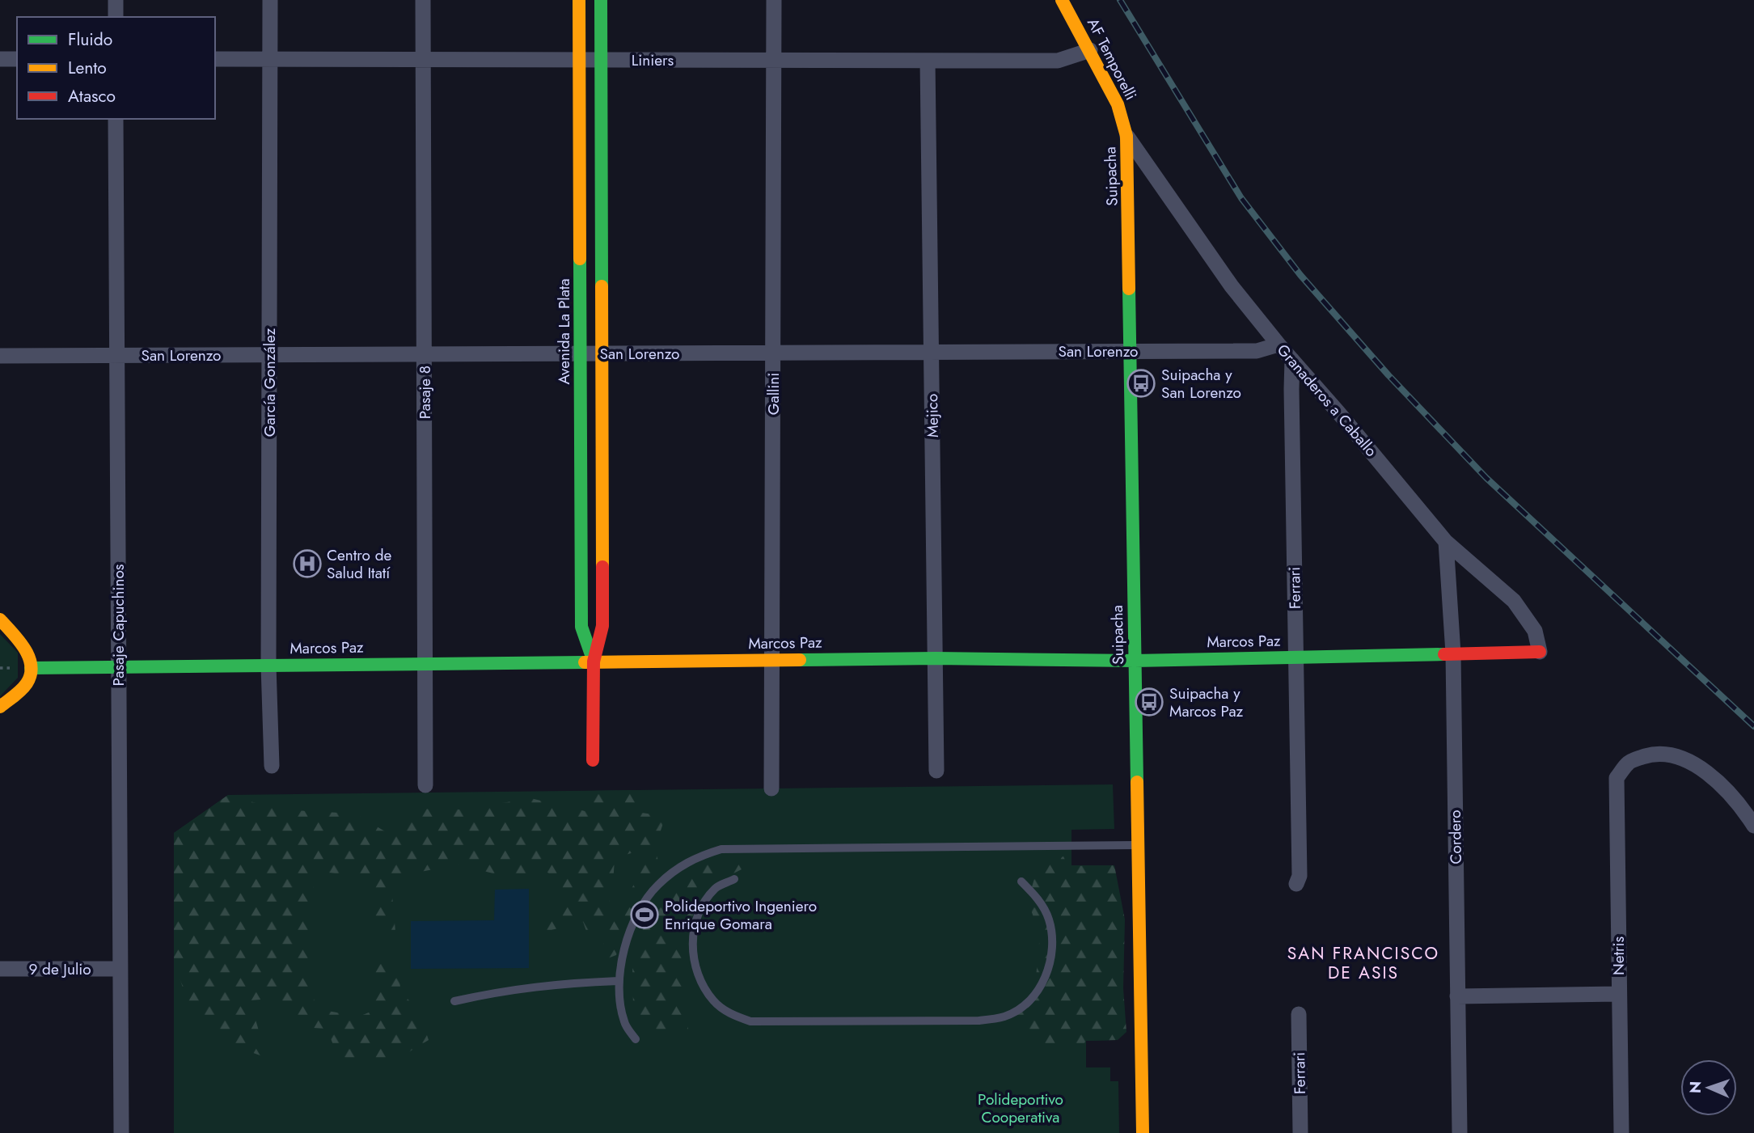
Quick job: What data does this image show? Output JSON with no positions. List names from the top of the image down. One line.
{"streets":{"street":["AF Temporelli","Liniers","Suipacha","Avenida La Plata","San Lorenzo","García González","Pasaje 8","Gallini","Granaderos a Caballo","Mejico","Ferrari","Pasaje Capuchinos","Marcos Paz","Cordero","Netris","9 de Julio"]},"crossings":[["AF Temporelli","Liniers"],["AF Temporelli","Suipacha"],["AF Temporelli","Granaderos a Caballo"],["Liniers","Avenida La Plata"],["Liniers","García González"],["Liniers","Pasaje 8"],["Liniers","Gallini"],["Liniers","Mejico"],["Suipacha","San Lorenzo"],["Suipacha","Granaderos a Caballo"],["Suipacha","Marcos Paz"],["Avenida La Plata","San Lorenzo"],["Avenida La Plata","Marcos Paz"],["San Lorenzo","García González"],["San Lorenzo","Pasaje 8"],["San Lorenzo","Gallini"],["San Lorenzo","Granaderos a Caballo"],["San Lorenzo","Mejico"],["San Lorenzo","Pasaje Capuchinos"],["García González","Marcos Paz"],["Pasaje 8","Marcos Paz"],["Gallini","Marcos Paz"],["Granaderos a Caballo","Ferrari"],["Granaderos a Caballo","Marcos Paz"],["Granaderos a Caballo","Cordero"],["Mejico","Marcos Paz"],["Ferrari","Marcos Paz"],["Pasaje Capuchinos","Marcos Paz"],["Pasaje Capuchinos","9 de Julio"],["Marcos Paz","Cordero"]],"districts":["SAN FRANCISCO DE ASIS"],"parks":["Polideportivo Cooperativa"],"places":{"bus stop":["Suipacha y San Lorenzo","Suipacha y Marcos Paz"],"hospital":["Centro de Salud Itatí"],"sports":["Polideportivo Ingeniero Enrique Gomara"]},"legend":["Fluido","Lento","Atasco"],"north":"left"}
